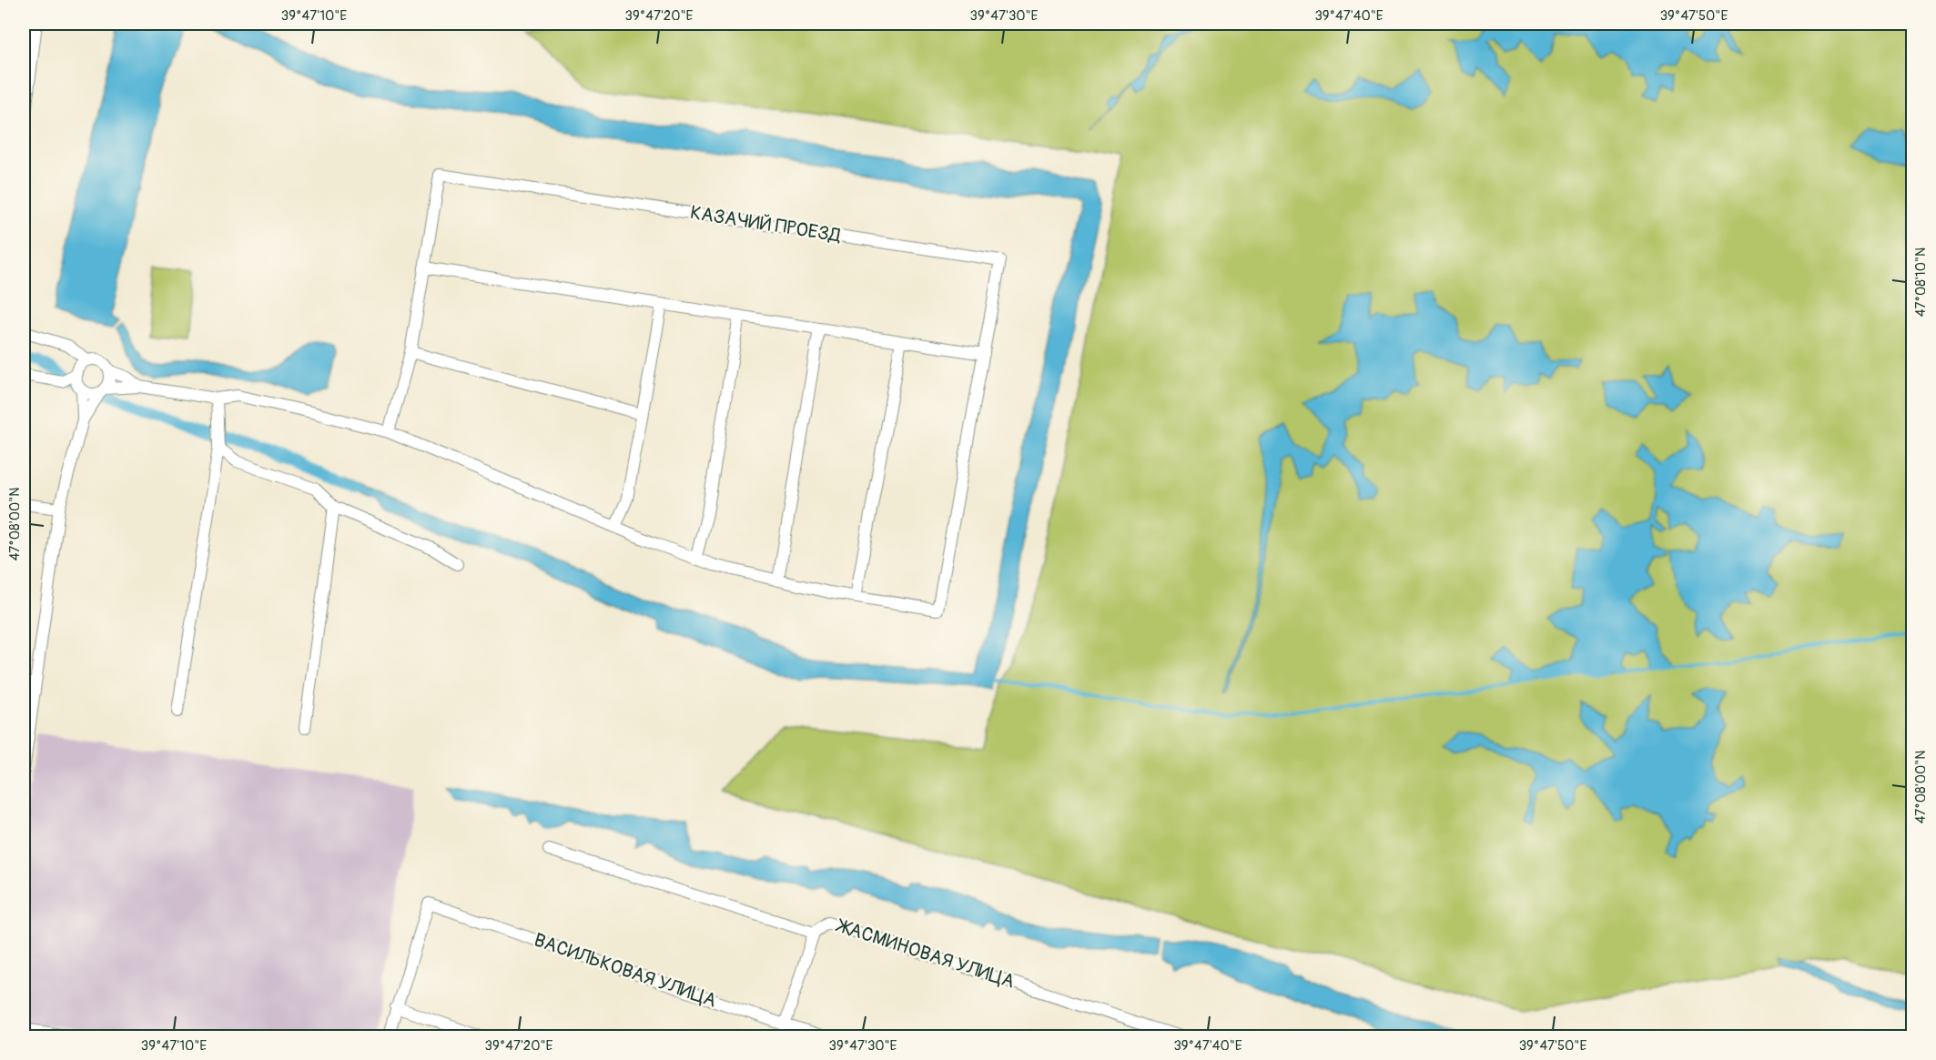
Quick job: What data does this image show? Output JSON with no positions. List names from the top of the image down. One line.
{"streets":{"street":["КАЗАЧИЙ ПРОЕЗД","ЖАСМИНОВАЯ УЛИЦА","ВАСИЛЬКОВАЯ УЛИЦА"]},"coordinates":["39°47'10\"E","39°47'20\"E","39°47'30\"E","39°47'40\"E","39°47'50\"E","47°08'10\"N","47°08'00\"N"]}
